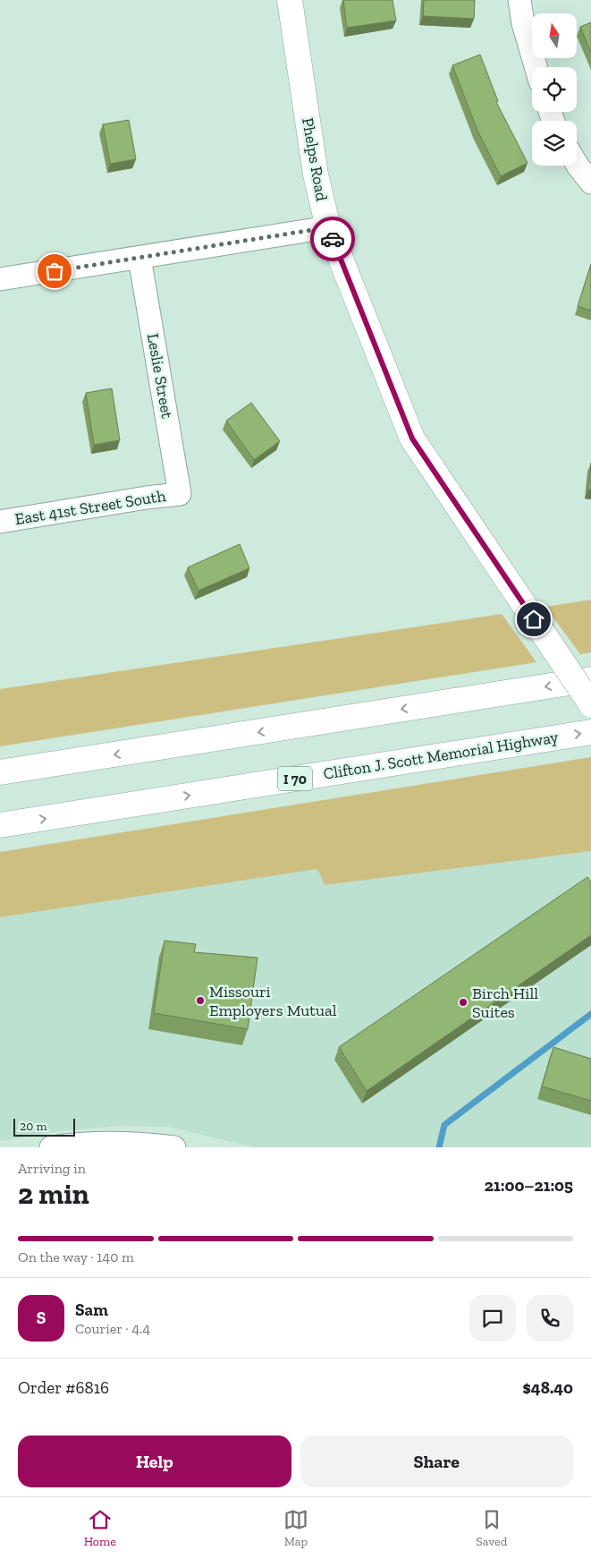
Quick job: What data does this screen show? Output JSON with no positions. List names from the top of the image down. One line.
{"streets":{"main road":["Phelps Road","Clifton J. Scott Memorial Highway","I 70"],"street":["Leslie Street","East 41st Street South"]},"crossings":[["Leslie Street","East 41st Street South"]],"places":["Missouri Employers Mutual","Birch Hill Suites"],"scale_bar":"20 m","north":"top","page":{"scale":"20 m","heading":["2 min","Arriving in","21:00–21:05"],"panel":["Sam","Courier · 4.4","Order #6816","$48.40"],"bar":"On the way · 140 m","round":"S","buttons":["Help","Share"],"tabs":["Home","Map","Saved"]}}
